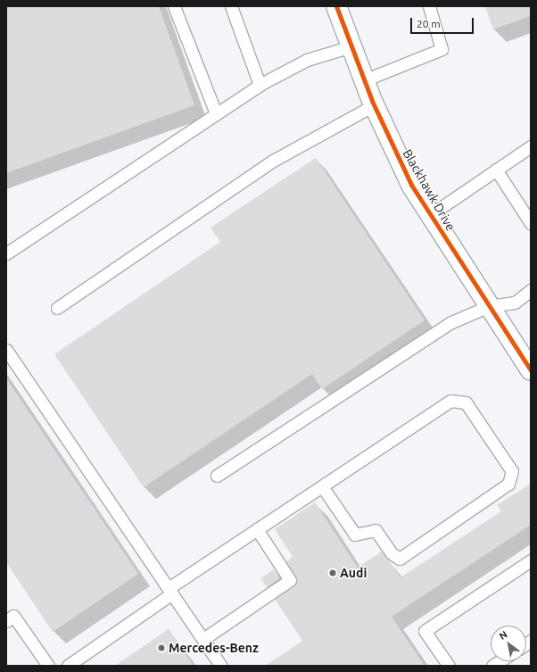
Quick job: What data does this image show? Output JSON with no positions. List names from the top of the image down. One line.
{"streets":{"street":["Blackhawk Drive"]},"places":["Audi","Mercedes-Benz"],"scale_bar":"20 m","north":"top left"}
